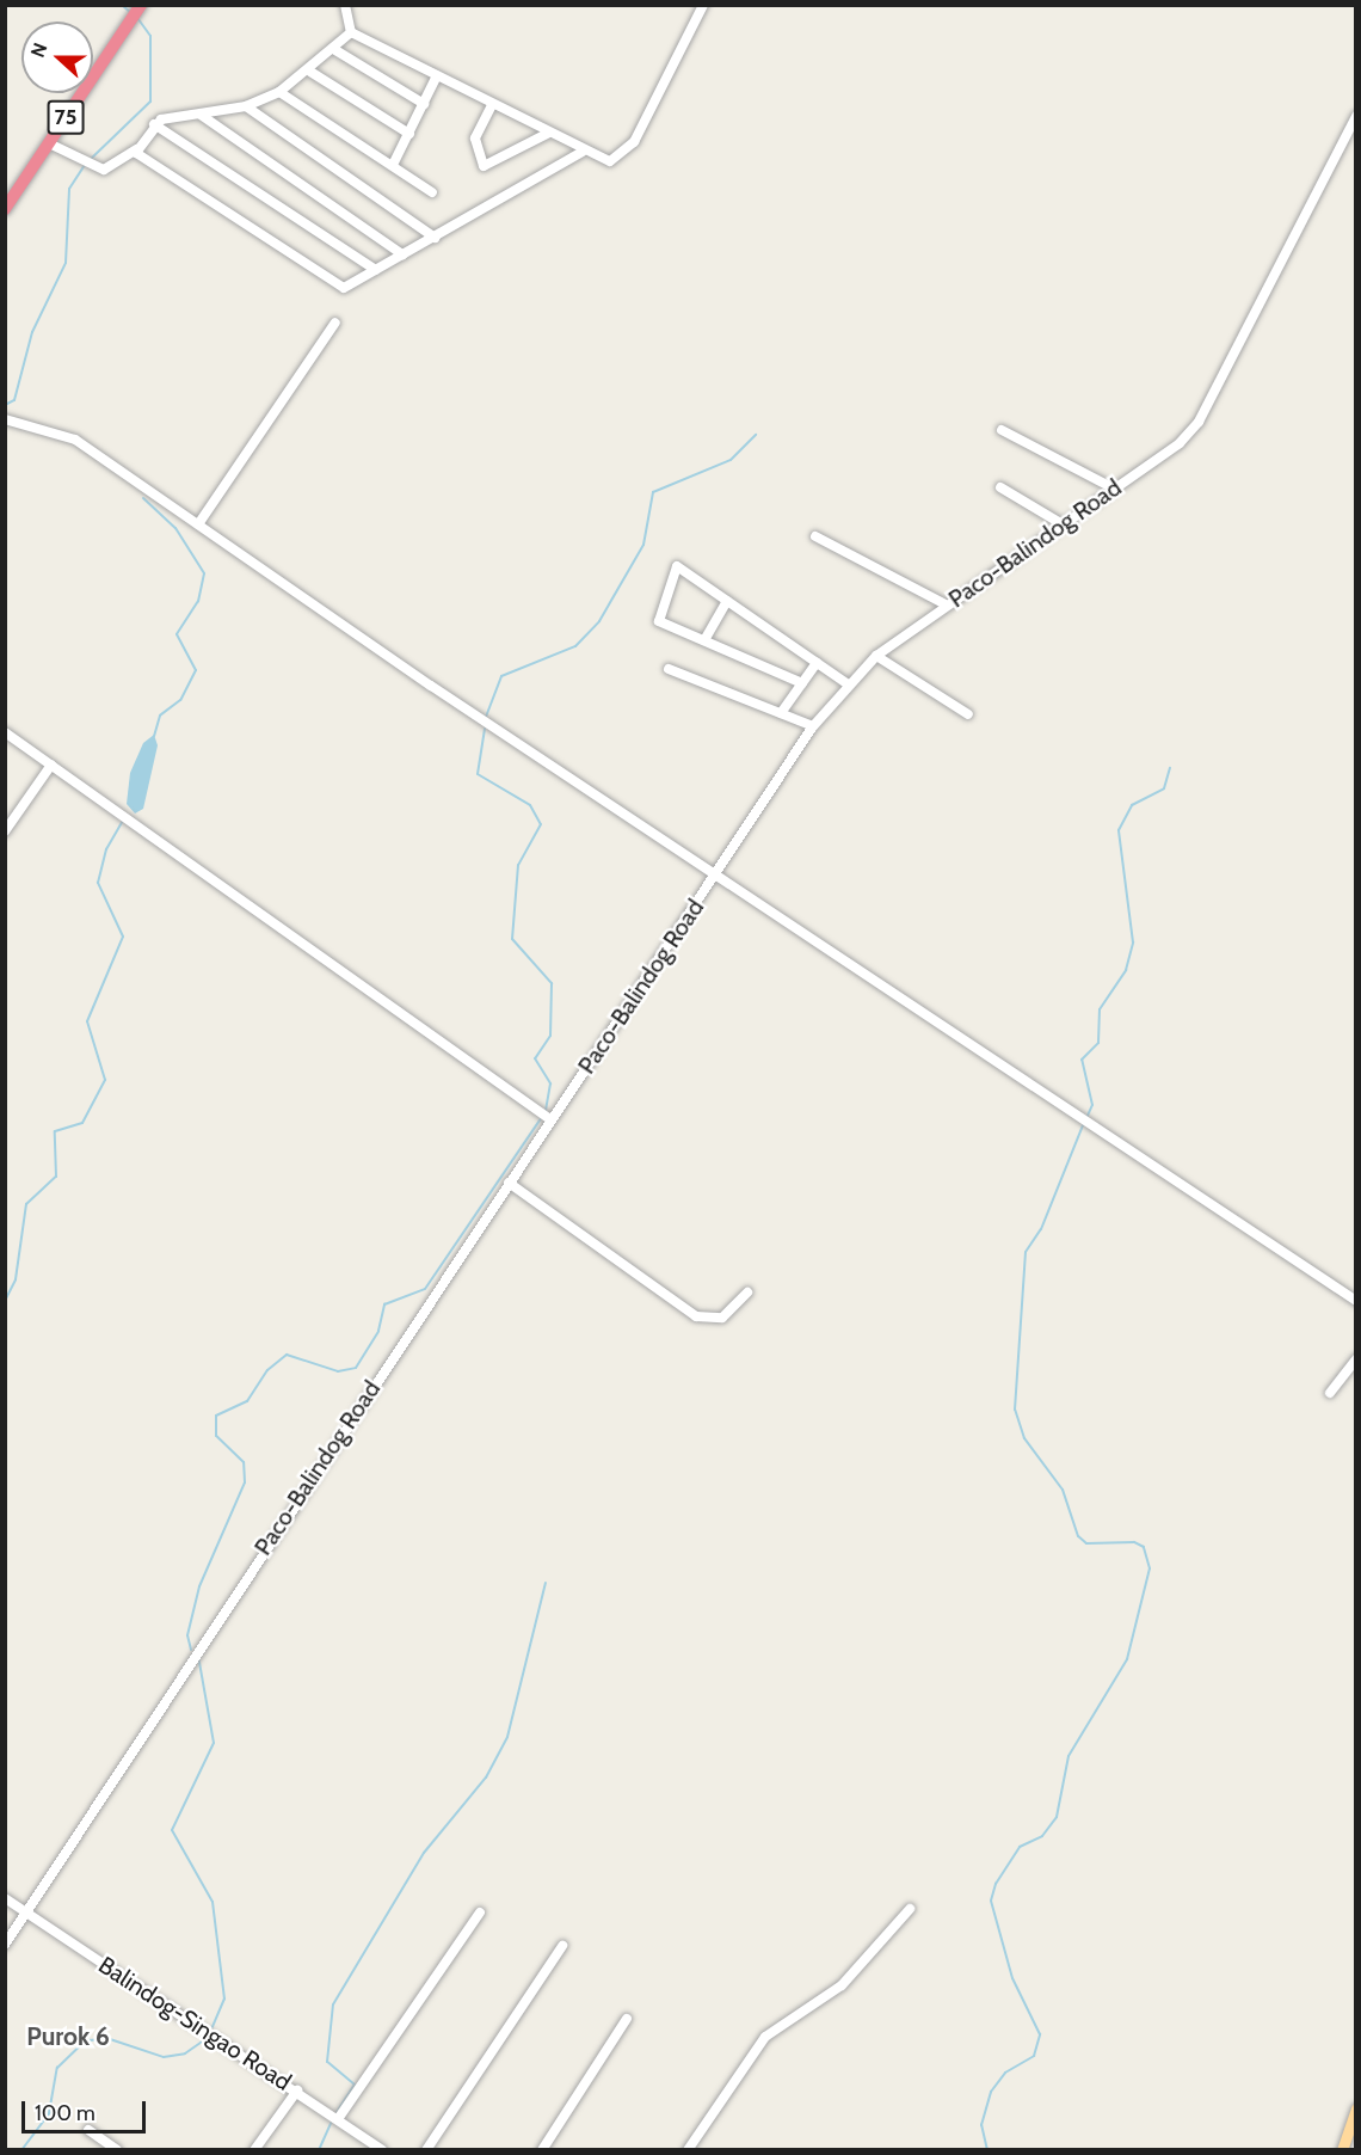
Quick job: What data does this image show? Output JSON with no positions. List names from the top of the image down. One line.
{"streets":{"highway":["75"],"street":["Paco-Balindog Road","Balindog-Singao Road"]},"crossings":[["Paco-Balindog Road","Balindog-Singao Road"]],"districts":["Purok 6"],"scale_bar":"100 m","north":"left"}
